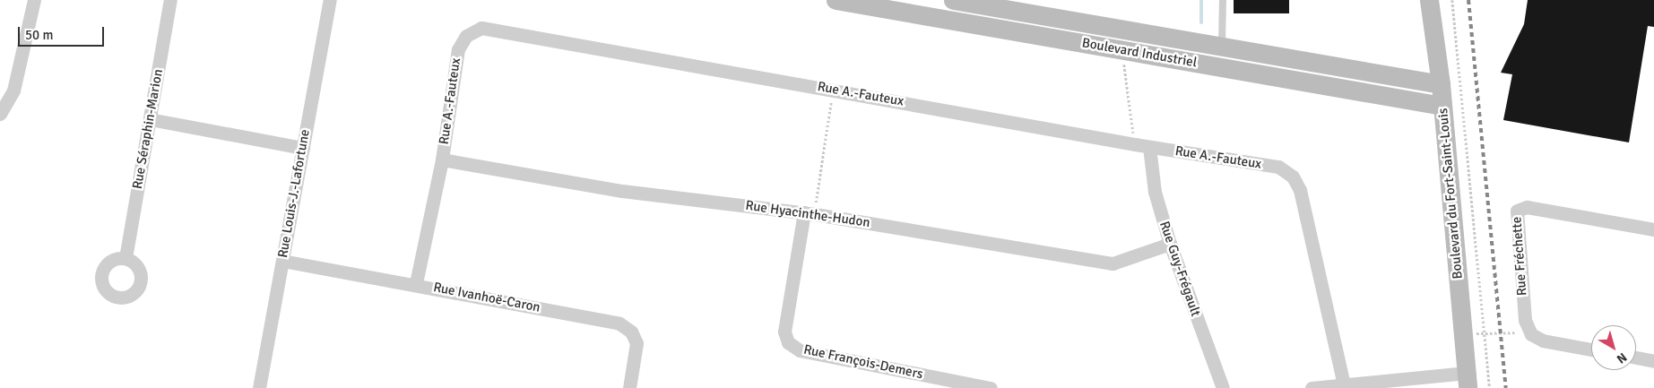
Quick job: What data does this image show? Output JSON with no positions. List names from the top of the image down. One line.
{"streets":{"street":["Boulevard Industriel","Rue A.-Fauteux","Rue Séraphin-Marion","Rue Louis-J.-Lafortune","Boulevard du Fort-Saint-Louis","Rue Hyacinthe-Hudon","Rue Fréchette","Rue Guy-Frégault","Rue Ivanhoë-Caron","Rue François-Demers"]},"crossings":[["Boulevard Industriel","Boulevard du Fort-Saint-Louis"],["Rue A.-Fauteux","Rue Hyacinthe-Hudon"],["Rue A.-Fauteux","Rue Guy-Frégault"],["Rue A.-Fauteux","Rue Ivanhoë-Caron"],["Rue Louis-J.-Lafortune","Rue Ivanhoë-Caron"],["Rue Hyacinthe-Hudon","Rue Guy-Frégault"],["Rue Hyacinthe-Hudon","Rue François-Demers"]],"scale_bar":"50 m","north":"bottom right"}
